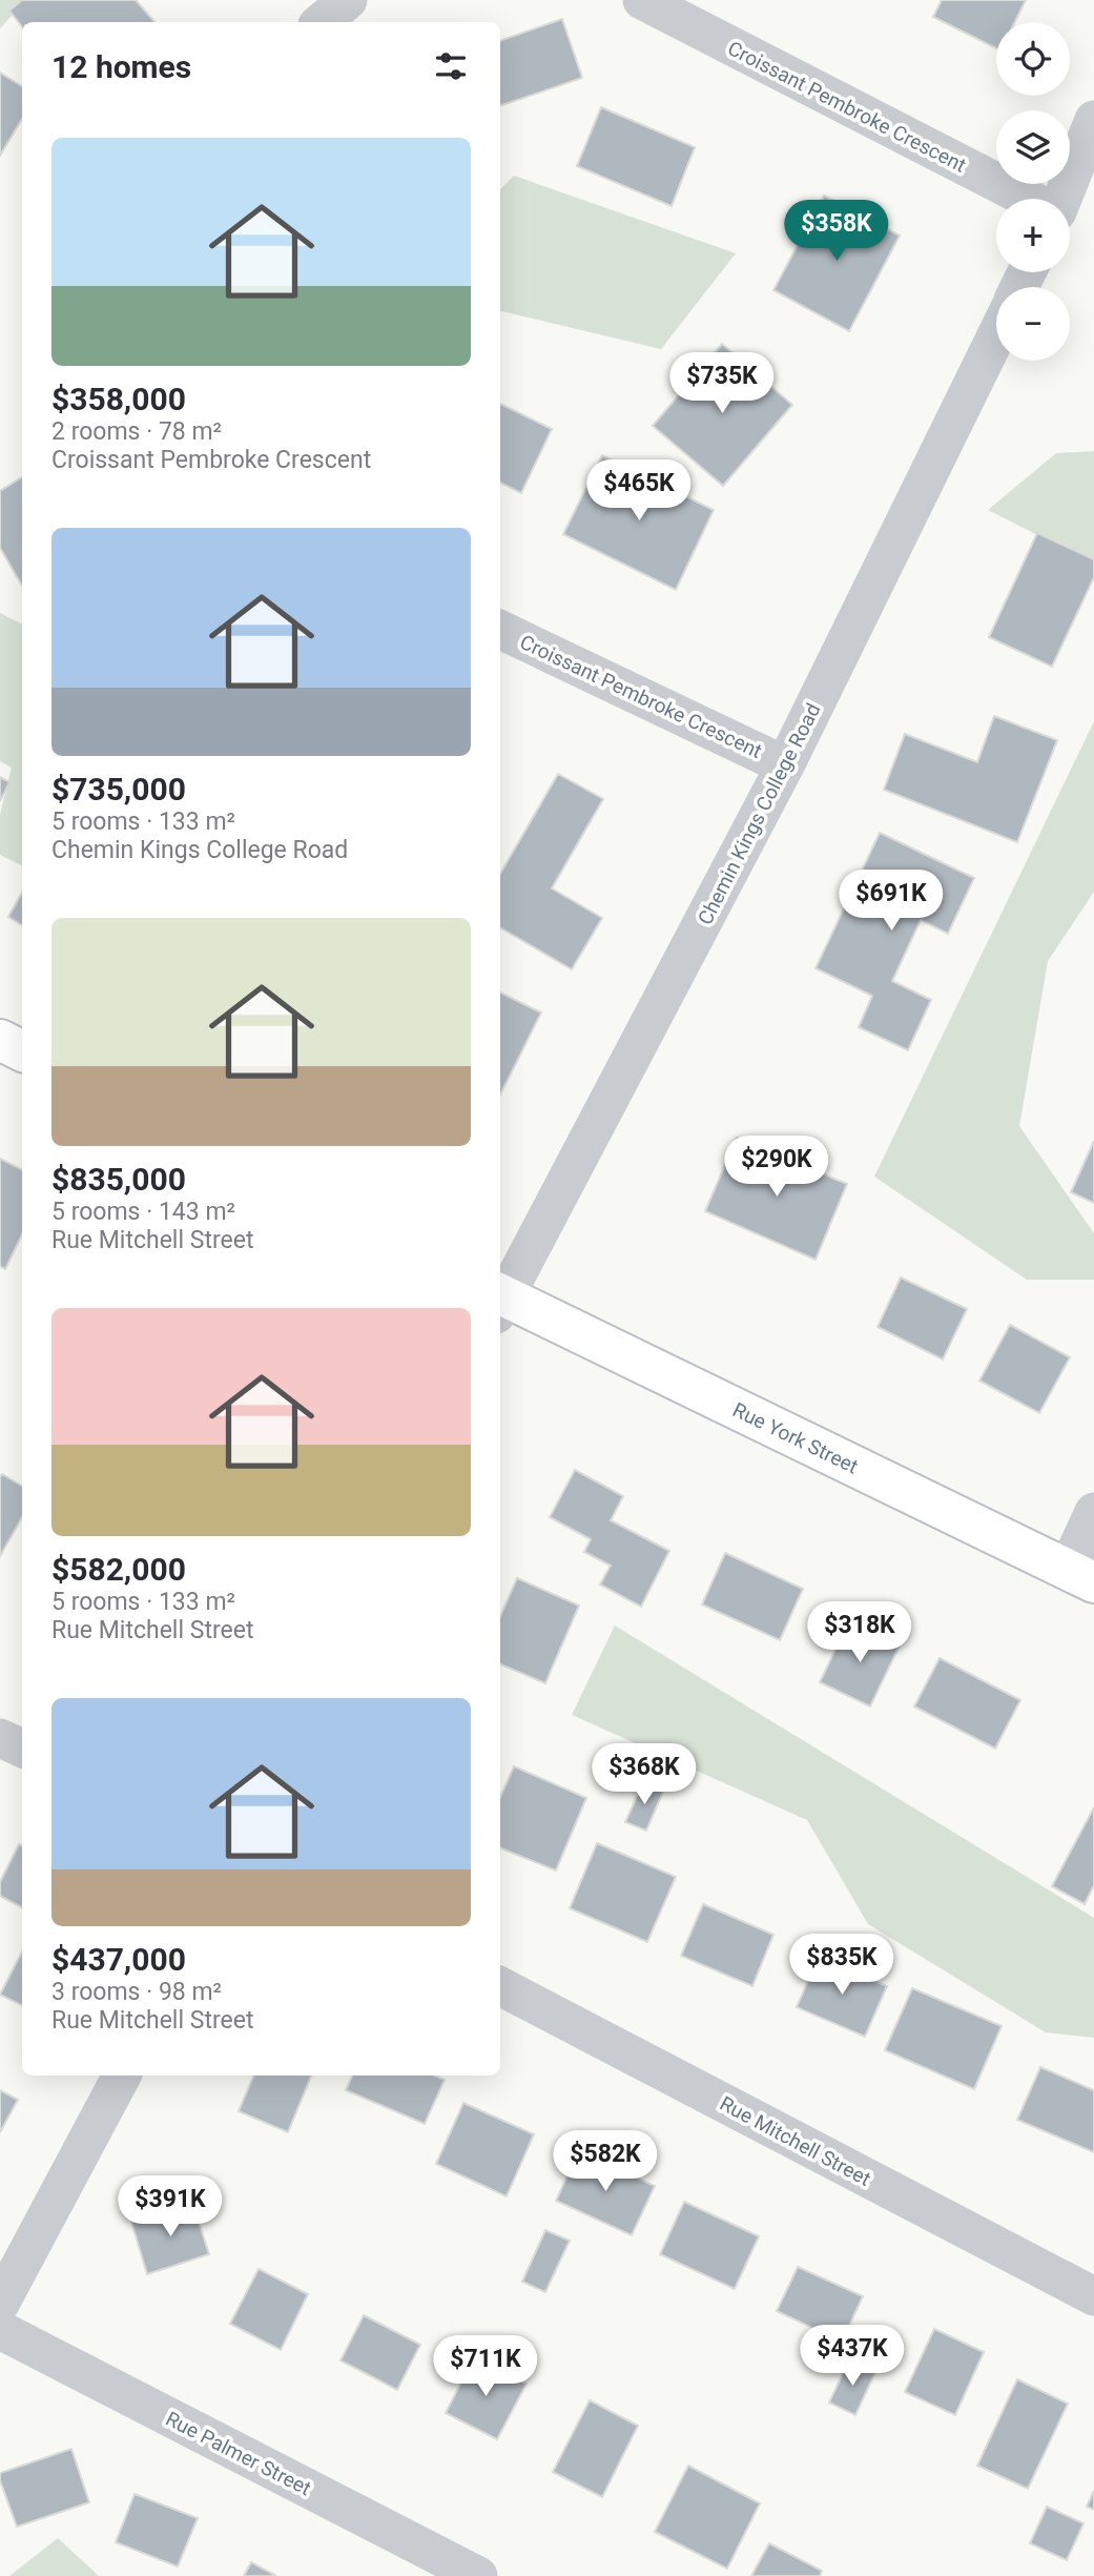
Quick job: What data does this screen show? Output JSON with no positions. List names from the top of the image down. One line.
{"streets":{"street":["Croissant Pembroke Crescent","Chemin Kings College Road","Rue York Street","Rue Mitchell Street","Rue Palmer Street"]},"crossings":[["Croissant Pembroke Crescent","Chemin Kings College Road"]],"page":{"map_buttons":["+","−"],"heading":"12 homes","list":[{"name":"$358,000","note":"2 rooms · 78 m² · Croissant Pembroke Crescent"},{"name":"$735,000","note":"5 rooms · 133 m² · Chemin Kings College Road"},{"name":"$835,000","note":"5 rooms · 143 m² · Rue Mitchell Street"},{"name":"$582,000","note":"5 rooms · 133 m² · Rue Mitchell Street"},{"name":"$437,000","note":"3 rooms · 98 m² · Rue Mitchell Street"}],"price":["$358K","$735K","$465K","$691K","$290K","$318K","$368K","$835K","$582K","$391K","$437K","$711K"]}}
